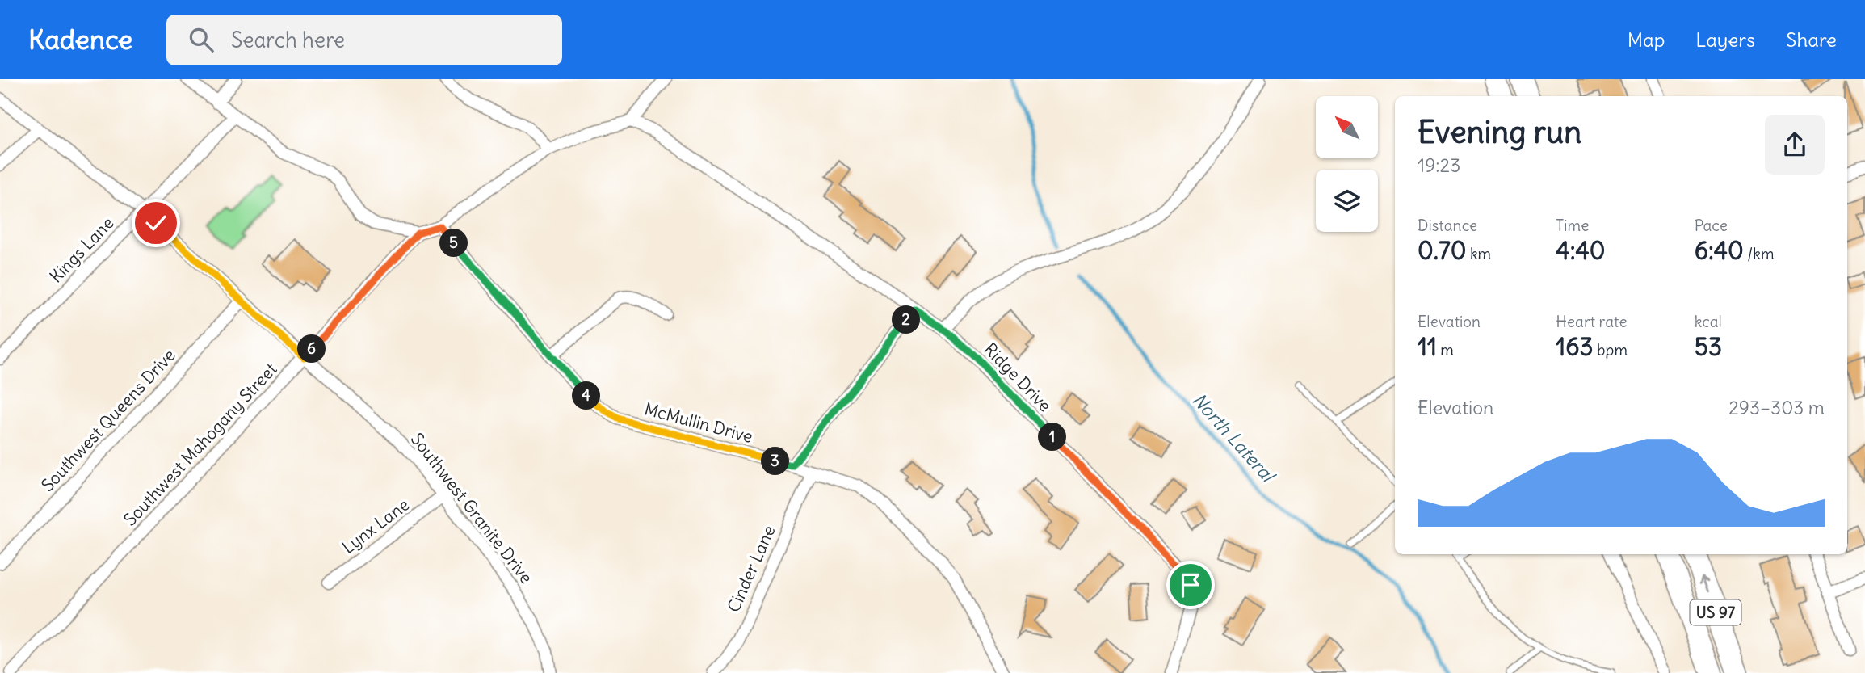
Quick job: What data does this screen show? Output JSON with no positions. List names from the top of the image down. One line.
{"streets":{"highway":["US 97"],"street":["Kings Lane","Ridge Drive","Southwest Queens Drive","McMullin Drive","Southwest Mahogany Street","Southwest Granite Drive","Lynx Lane","Cinder Lane"]},"crossings":[["Kings Lane","Southwest Granite Drive"],["Southwest Queens Drive","Southwest Granite Drive"],["McMullin Drive","Cinder Lane"],["Southwest Mahogany Street","Southwest Granite Drive"],["Southwest Granite Drive","Lynx Lane"]],"water":["North Lateral"],"north":"top left","page":{"header":"Kadence","search":"Search here","nav":["Map","Layers","Share"],"heading":["Evening run","19:23"],"stats":[["Distance","0.70 km"],["Time","4:40"],["Pace","6:40 /km"],["Elevation","11 m"],["Heart rate","163 bpm"],["kcal","53"]],"pins":["5","2","6","4","1","3"],"chart":["Elevation","293–303 m"]}}
